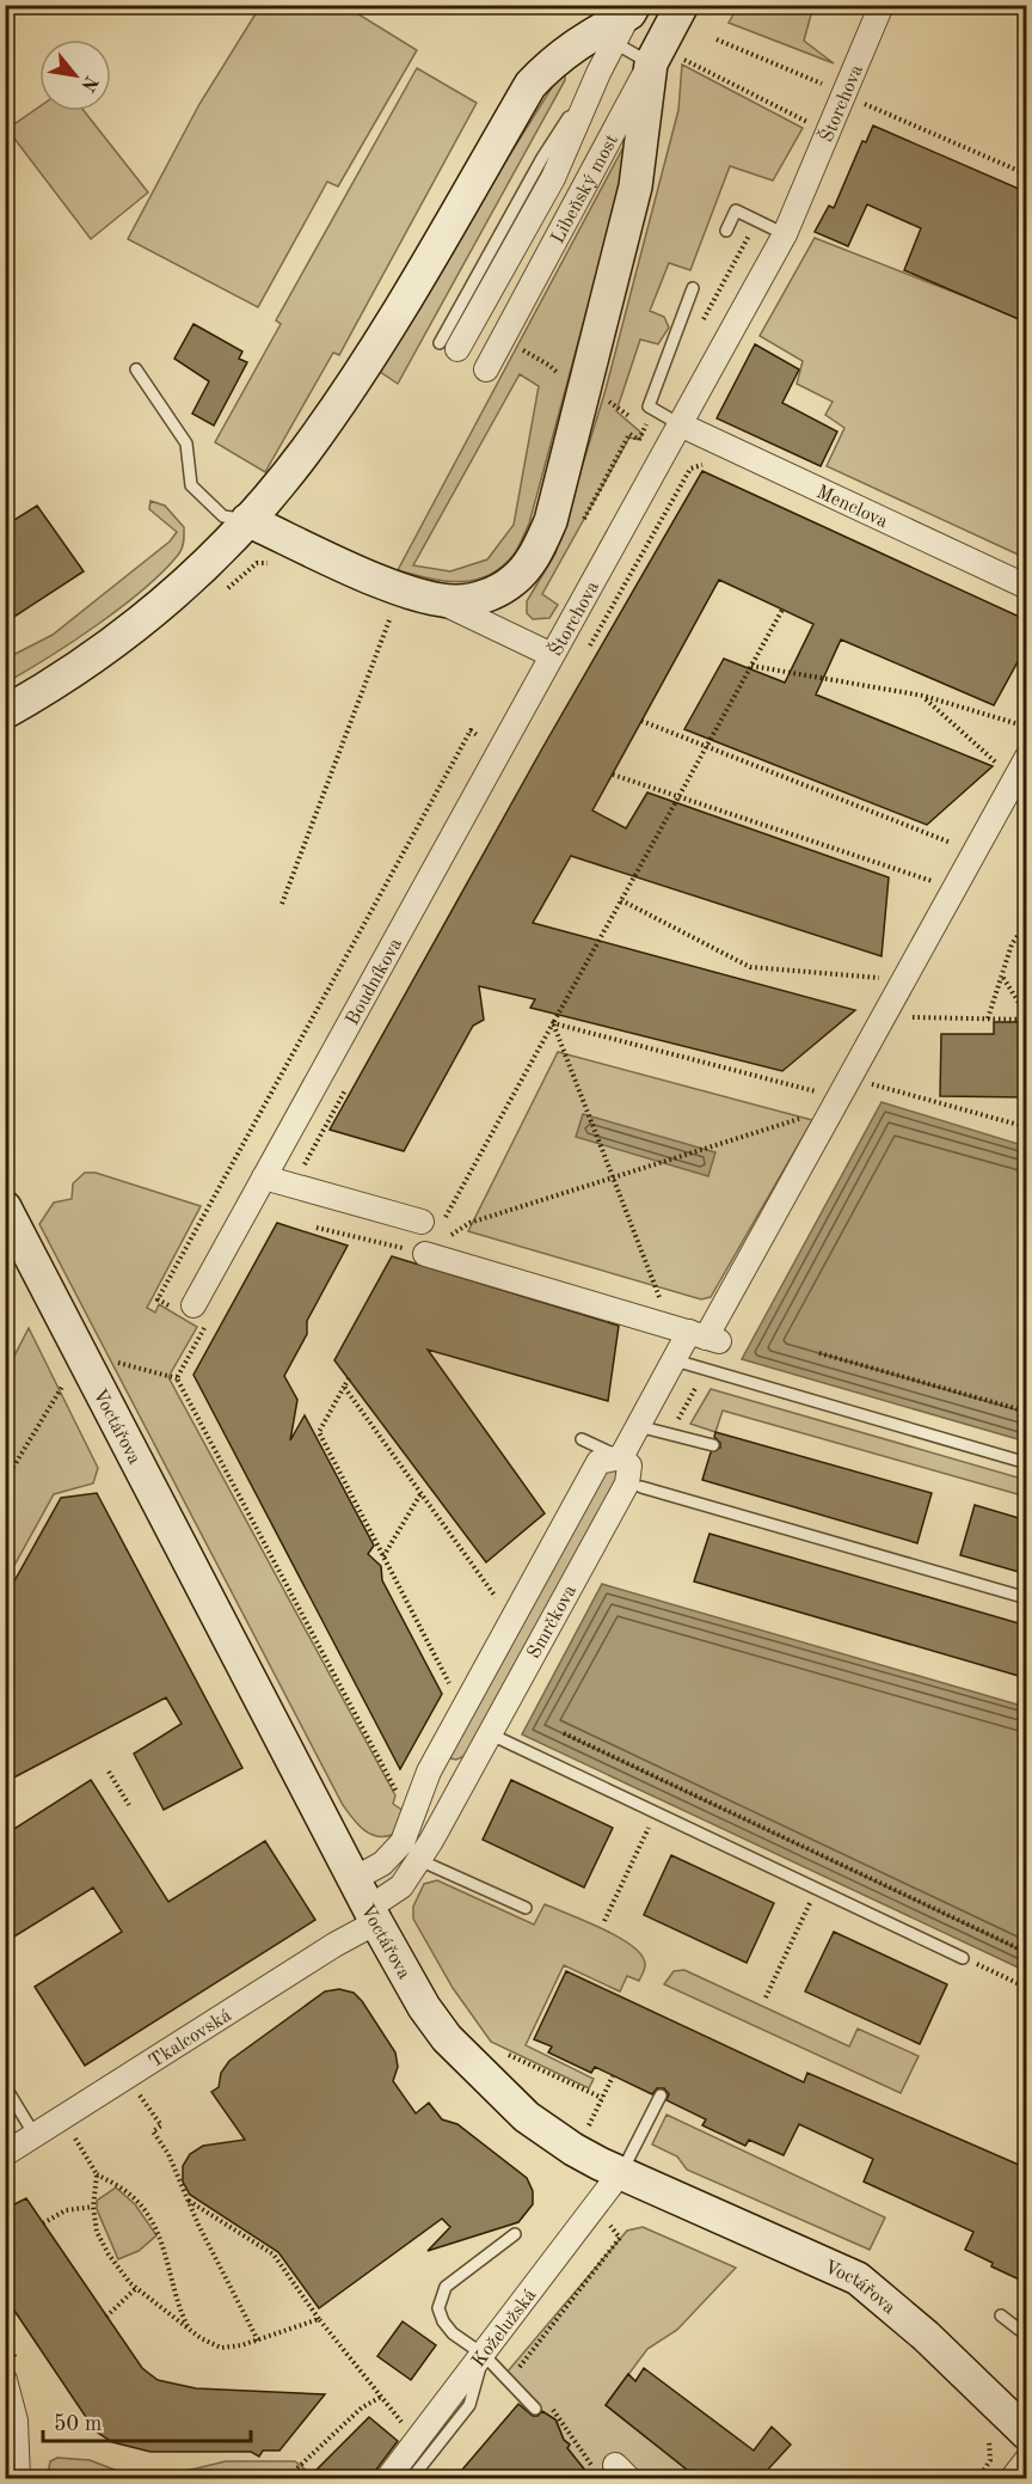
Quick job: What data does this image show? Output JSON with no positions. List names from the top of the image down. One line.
{"streets":{"main road":["Štorchova","Libeňský most","Voctářova"],"street":["Menclova","Boudníkova","Smrčkova","Tkalcovská","Koželužská"]},"crossings":[["Štorchova","Menclova"],["Štorchova","Boudníkova"],["Voctářova","Smrčkova"],["Voctářova","Tkalcovská"],["Voctářova","Koželužská"],["Smrčkova","Tkalcovská"]],"scale_bar":"50 m","north":"bottom right"}
